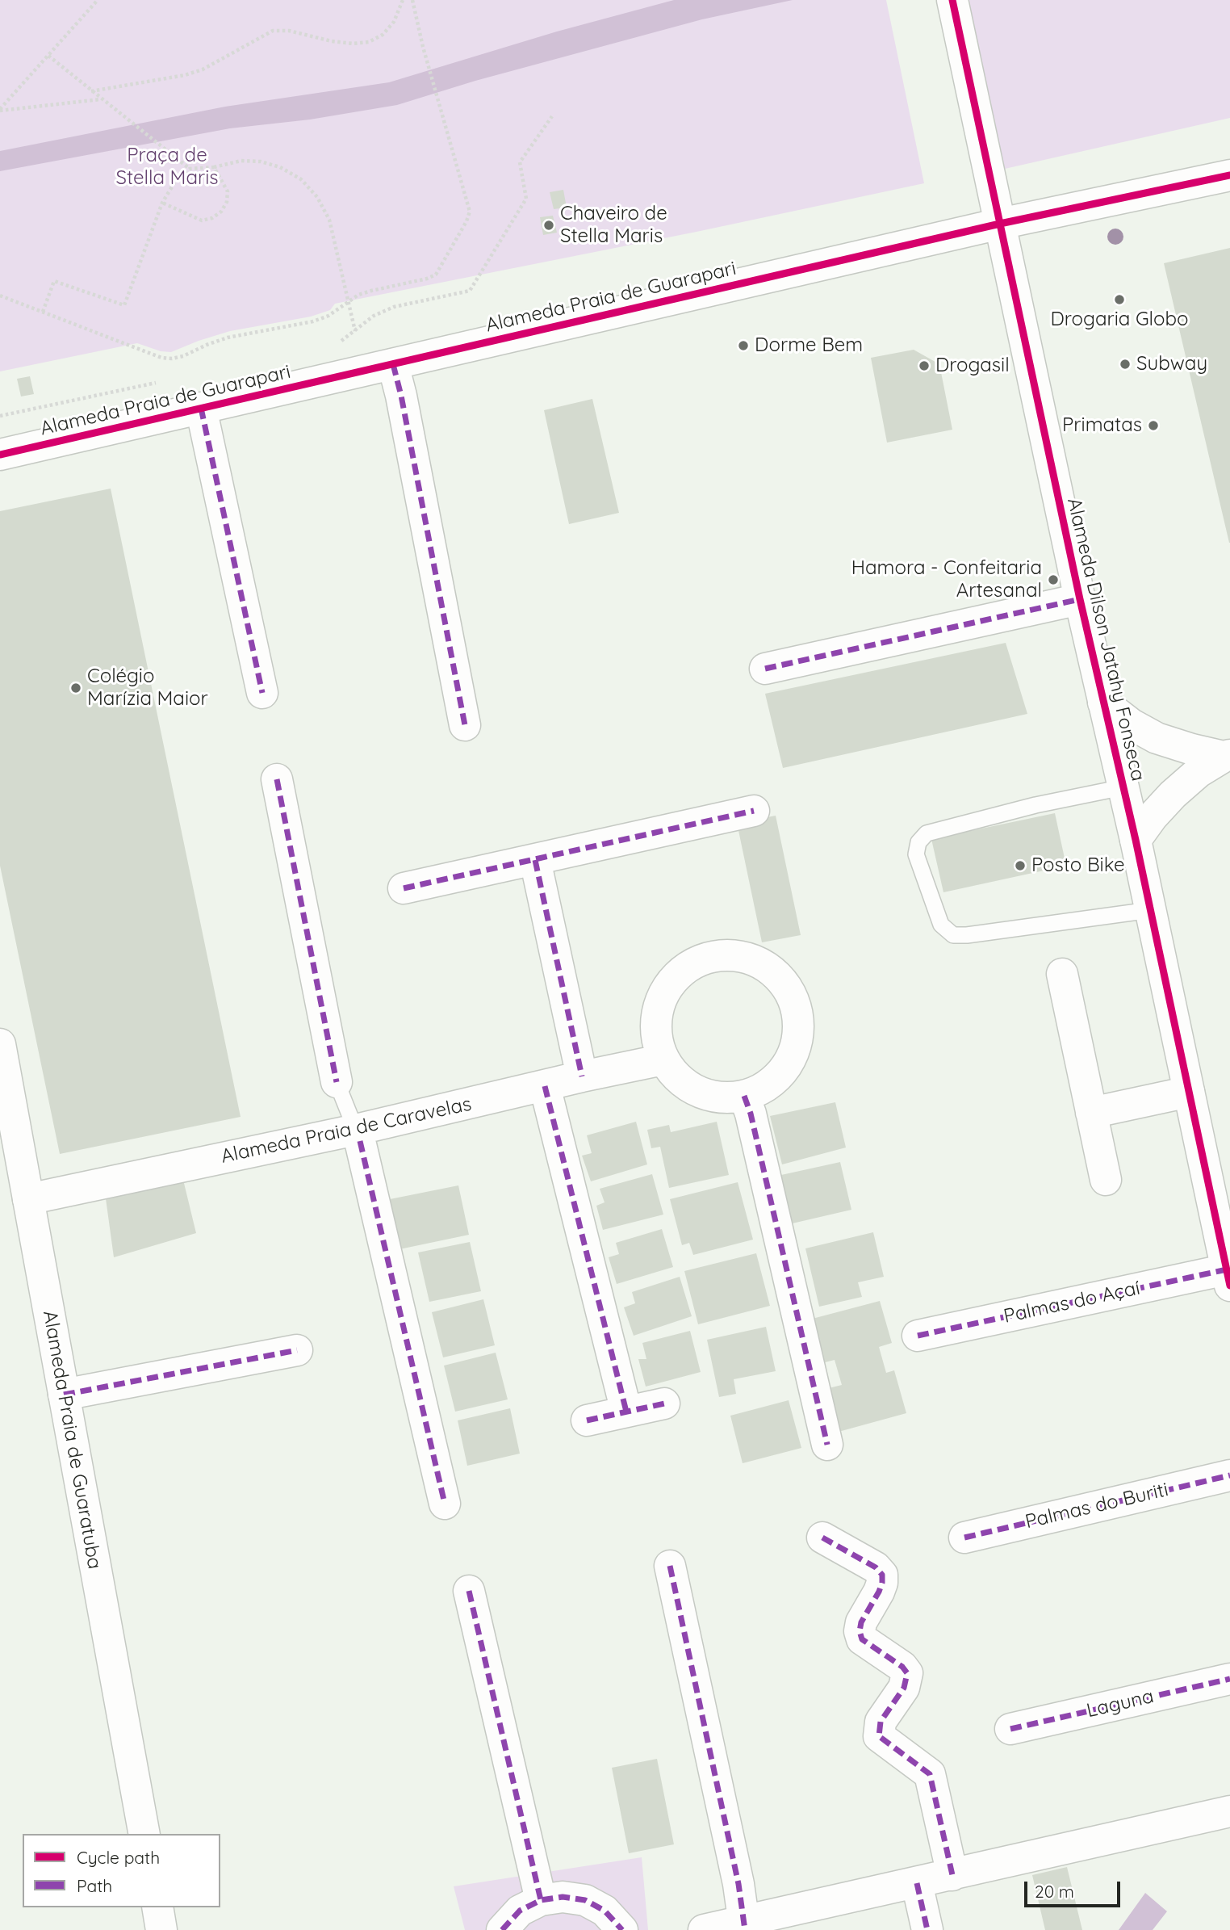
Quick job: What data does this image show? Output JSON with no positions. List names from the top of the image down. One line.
{"streets":{"street":["Alameda Praia de Guarapari","Alameda Dilson Jatahy Fonseca","Alameda Praia de Caravelas","Palmas do Açaí","Alameda Praia de Guaratuba","Palmas do Buriti","Laguna"]},"crossings":[["Alameda Praia de Guarapari","Alameda Dilson Jatahy Fonseca"],["Alameda Dilson Jatahy Fonseca","Palmas do Açaí"],["Alameda Praia de Caravelas","Alameda Praia de Guaratuba"]],"parks":["Praça de Stella Maris"],"places":["Chaveiro de Stella Maris","Drogaria Globo","Dorme Bem","Subway","Drogasil","Primatas","Hamora - Confeitaria Artesanal","Colégio Marízia Maior","Posto Bike"],"legend":["Cycle path","Path"],"scale_bar":"20 m"}
